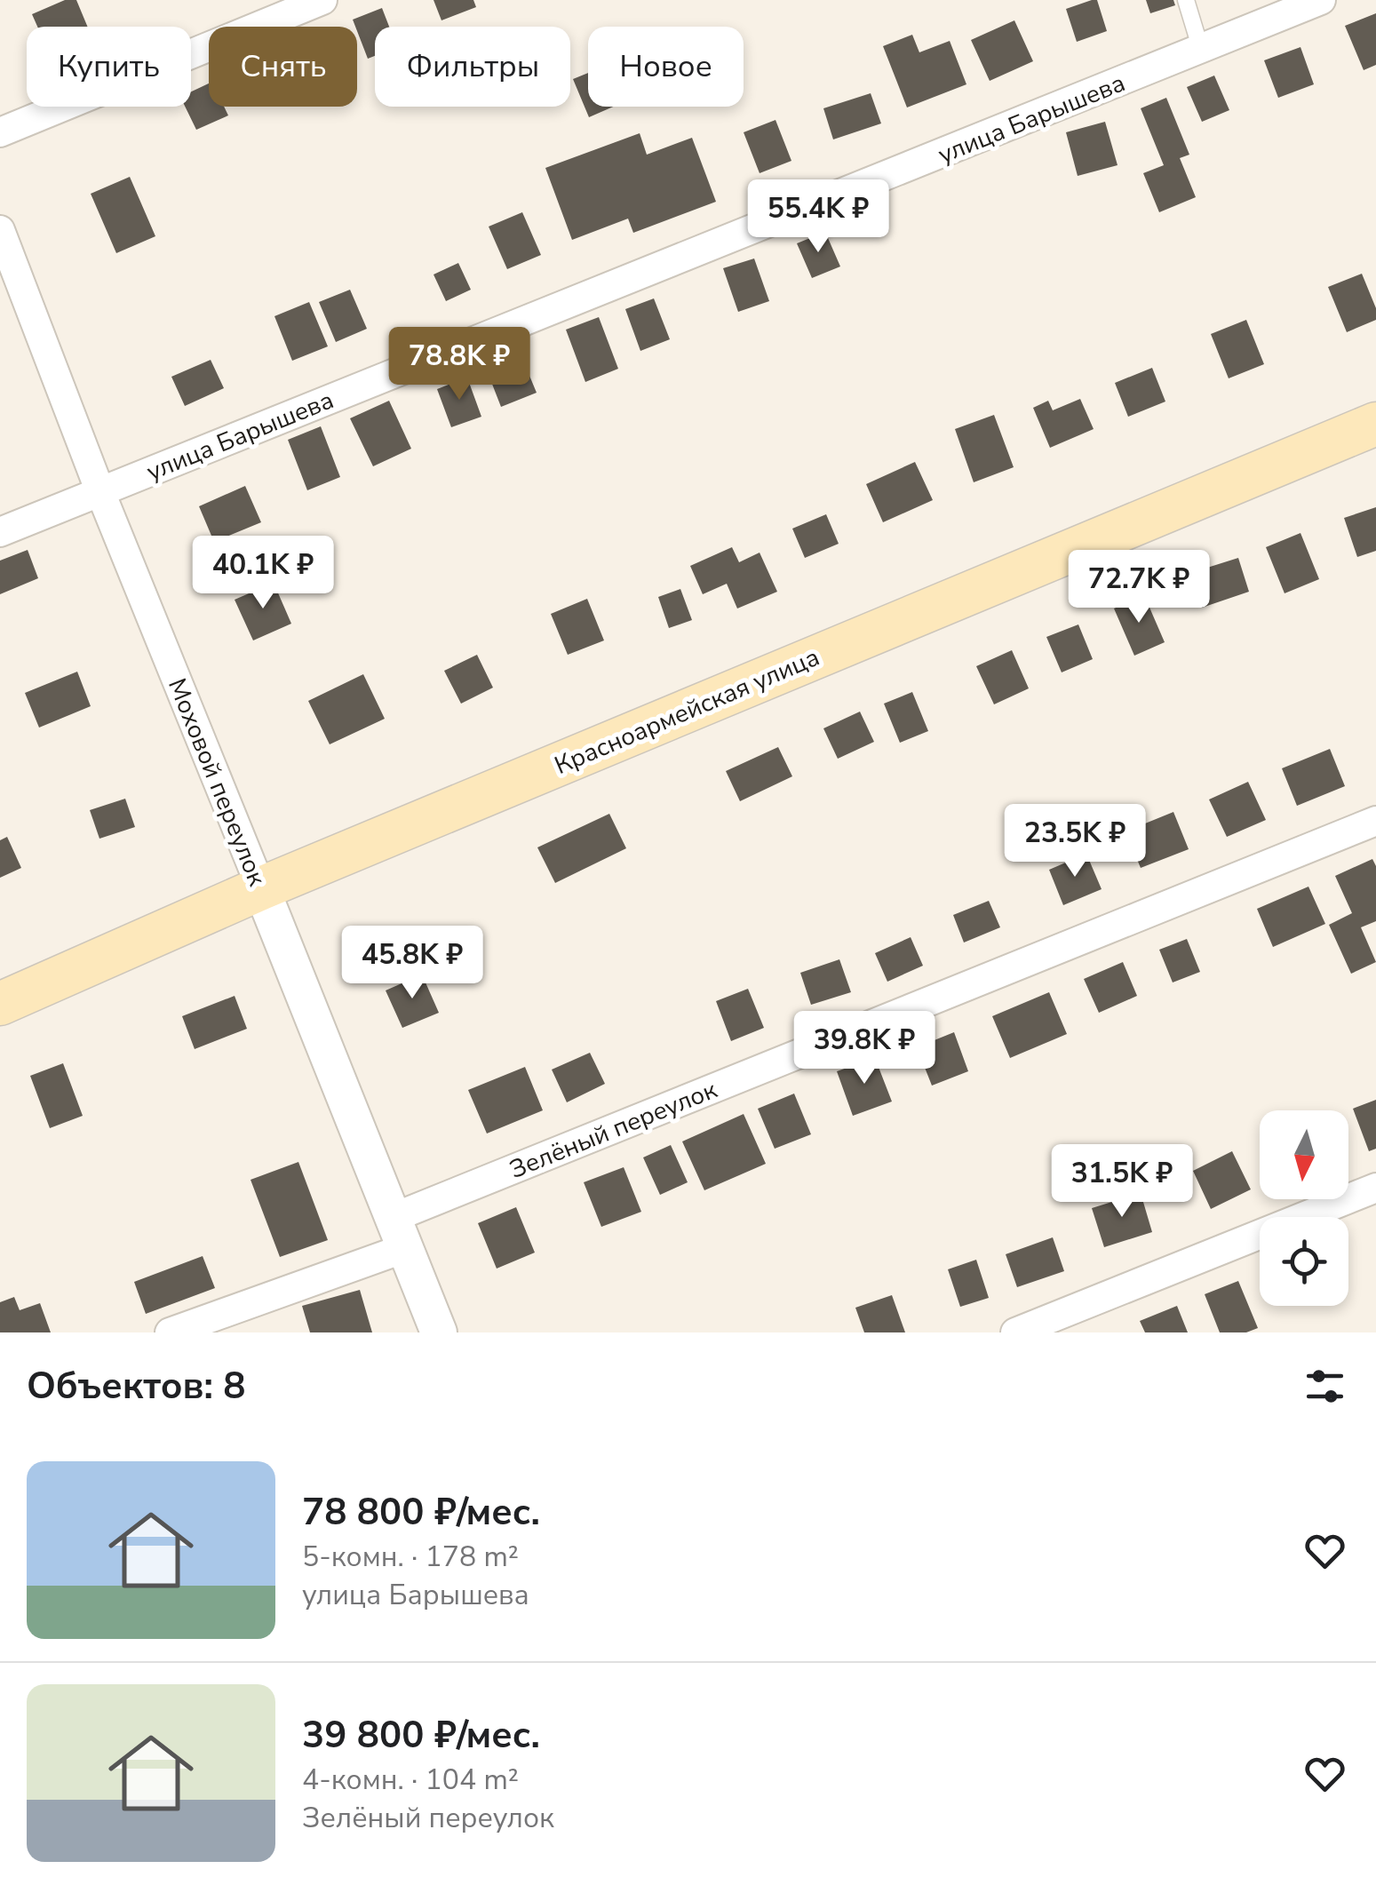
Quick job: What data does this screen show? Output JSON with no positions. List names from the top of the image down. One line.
{"streets":{"main road":["Красноармейская улица"],"street":["улица Барышева","Моховой переулок","Зелёный переулок"]},"crossings":[["улица Барышева","Моховой переулок"],["Красноармейская улица","Моховой переулок"],["Моховой переулок","Зелёный переулок"]],"north":"bottom","page":{"chip":["Купить","Снять","Фильтры","Новое"],"price":["55.4K ₽","78.8K ₽","40.1K ₽","72.7K ₽","23.5K ₽","45.8K ₽","39.8K ₽","31.5K ₽"],"heading":"Объектов: 8","list":[{"name":"78 800 ₽/мес.","note":"5-комн. · 178 m² · улица Барышева"},{"name":"39 800 ₽/мес.","note":"4-комн. · 104 m² · Зелёный переулок"}]}}
